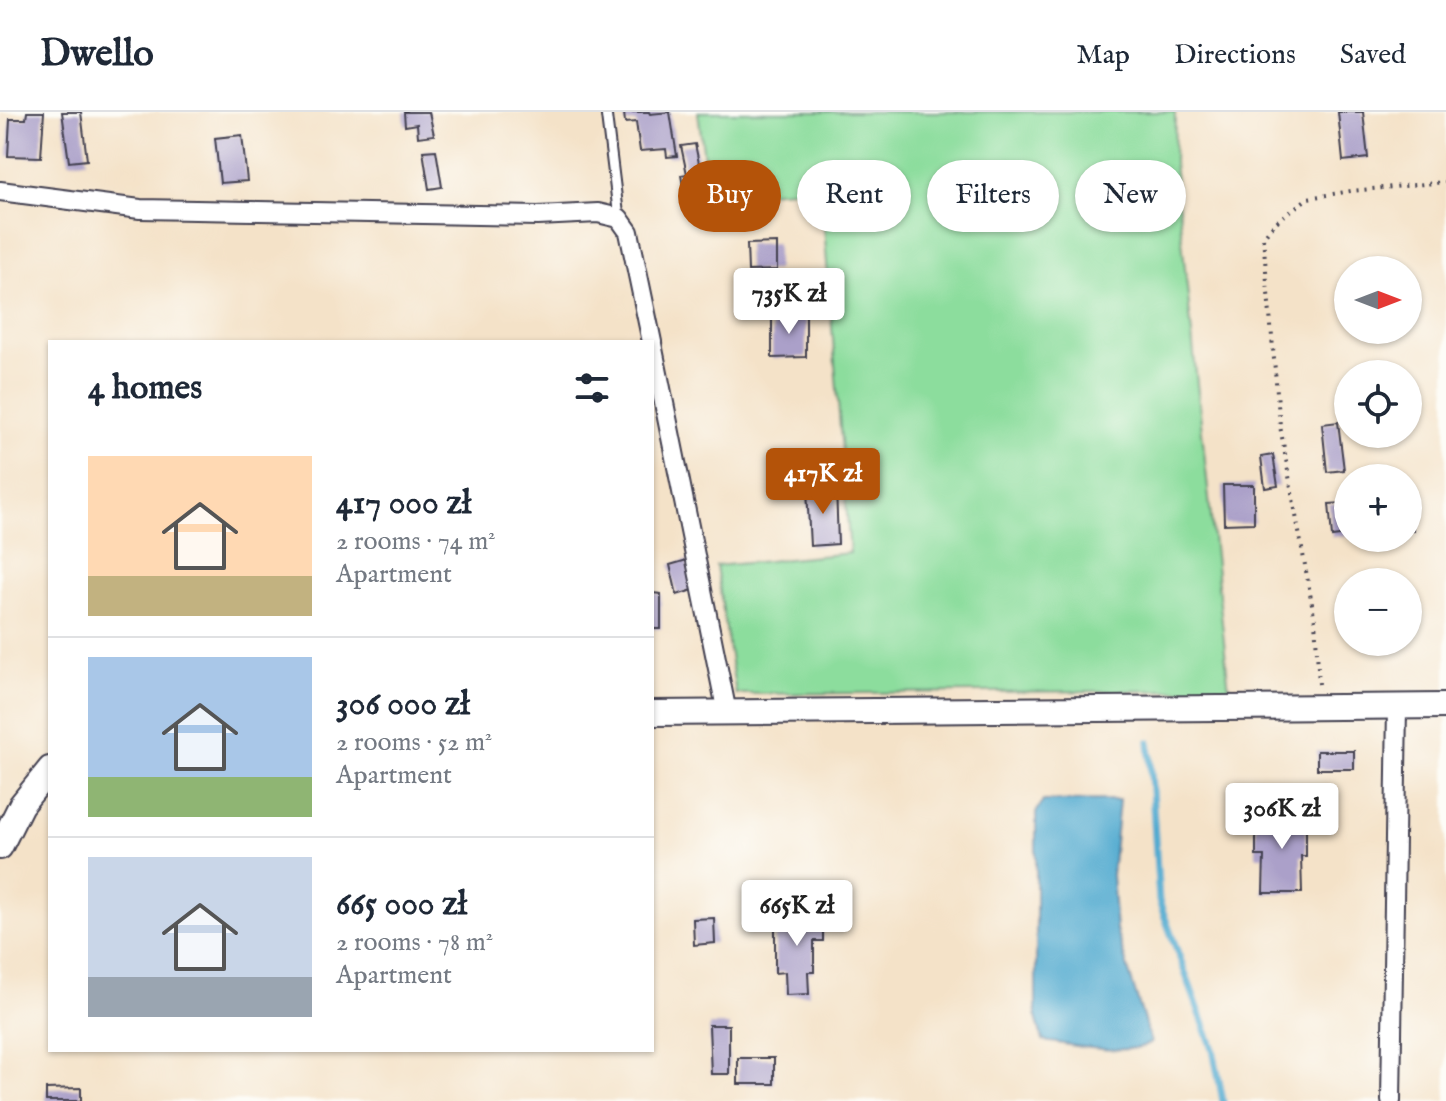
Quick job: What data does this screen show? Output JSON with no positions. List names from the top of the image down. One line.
{"north":"right","page":{"header":"Dwello","nav":["Map","Directions","Saved"],"chip":["Buy","Rent","Filters","New"],"map_buttons":["+","−"],"price":["735K zł","417K zł","306K zł","665K zł"],"heading":"4 homes","list":[{"name":"417 000 zł","note":"2 rooms · 74 m² · Apartment"},{"name":"306 000 zł","note":"2 rooms · 52 m² · Apartment"},{"name":"665 000 zł","note":"2 rooms · 78 m² · Apartment"}]}}
